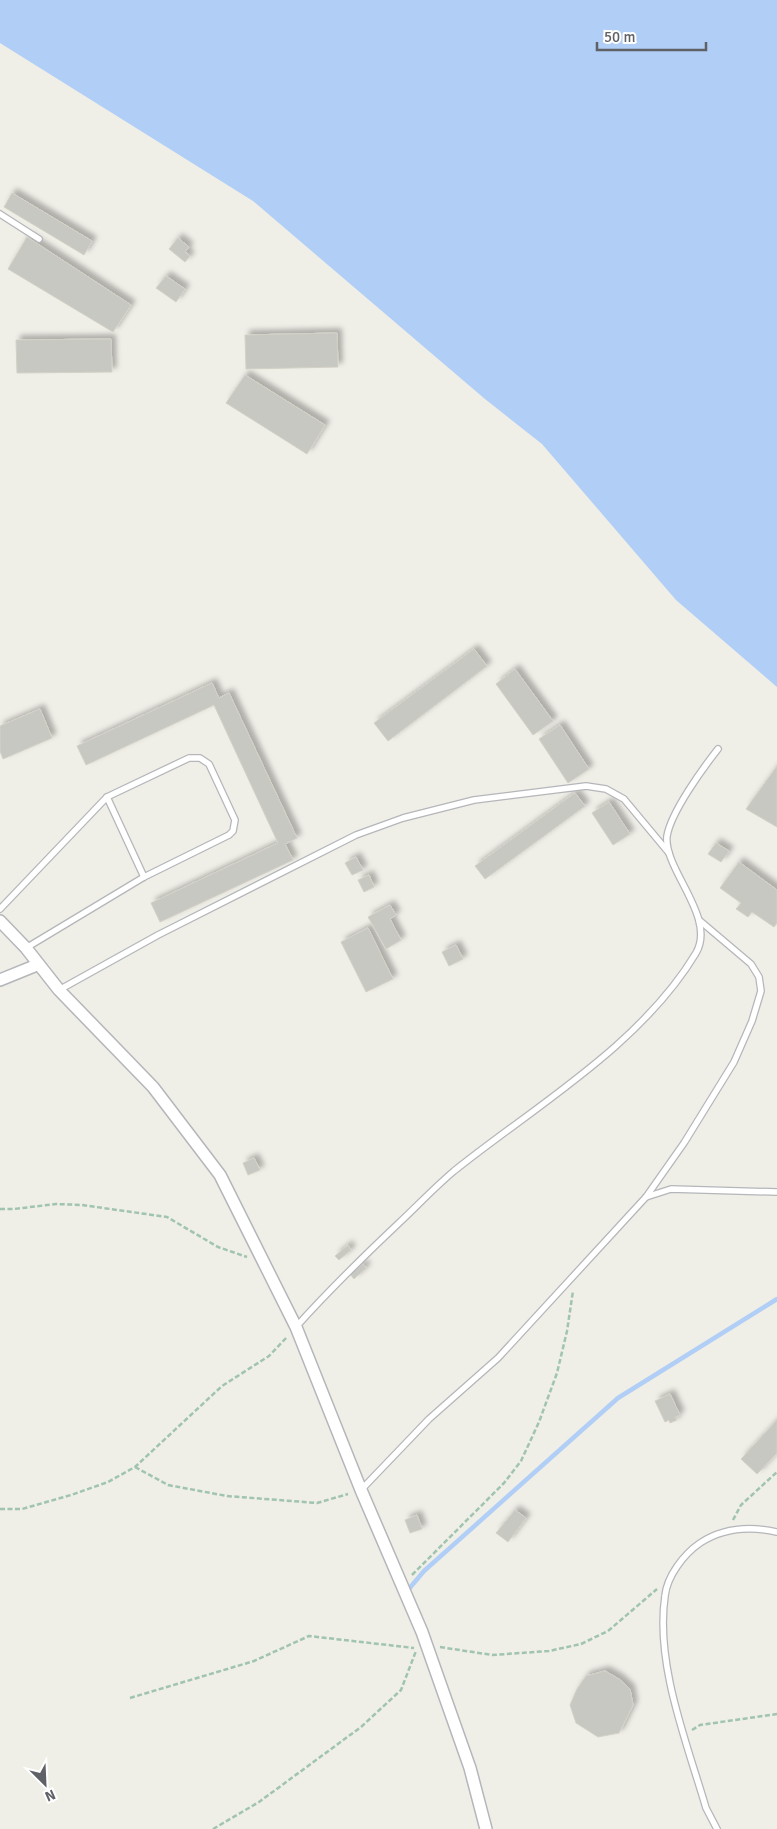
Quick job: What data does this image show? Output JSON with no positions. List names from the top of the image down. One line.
{"scale_bar":"50 m","north":"bottom right"}
